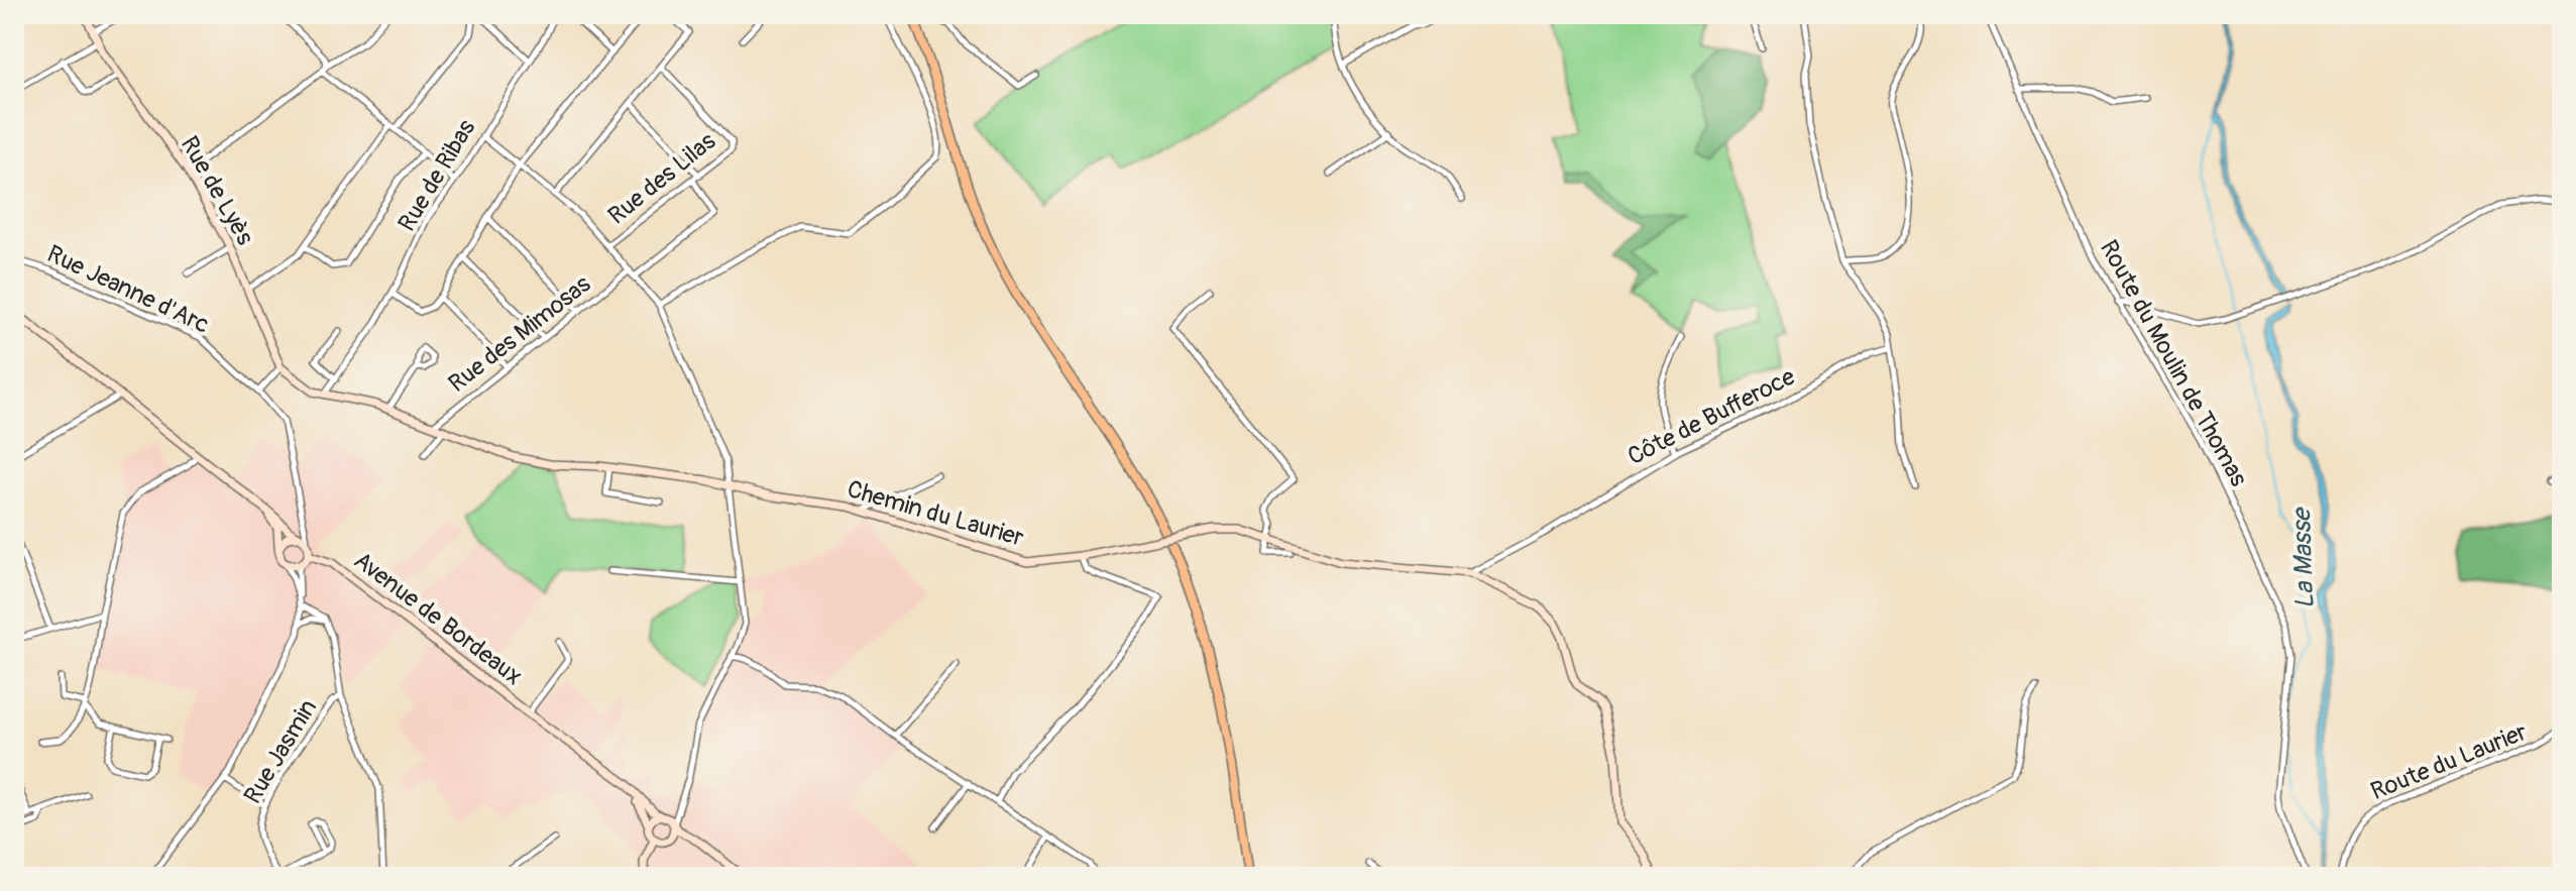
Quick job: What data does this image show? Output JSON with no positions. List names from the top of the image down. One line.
{"streets":{"street":["Rue de Ribas","Rue des Lilas","Rue de Lyès","Rue Jeanne d'Arc","Rue des Mimosas","Route du Moulin de Thomas","Côte de Bufferoce","Chemin du Laurier","Avenue de Bordeaux","Rue Jasmin","Route du Laurier"]},"crossings":[["Rue de Ribas","Chemin du Laurier"],["Rue des Lilas","Rue des Mimosas"],["Rue de Lyès","Chemin du Laurier"],["Rue Jeanne d'Arc","Avenue de Bordeaux"],["Rue des Mimosas","Chemin du Laurier"],["Côte de Bufferoce","Chemin du Laurier"]],"water":["La Masse"]}
